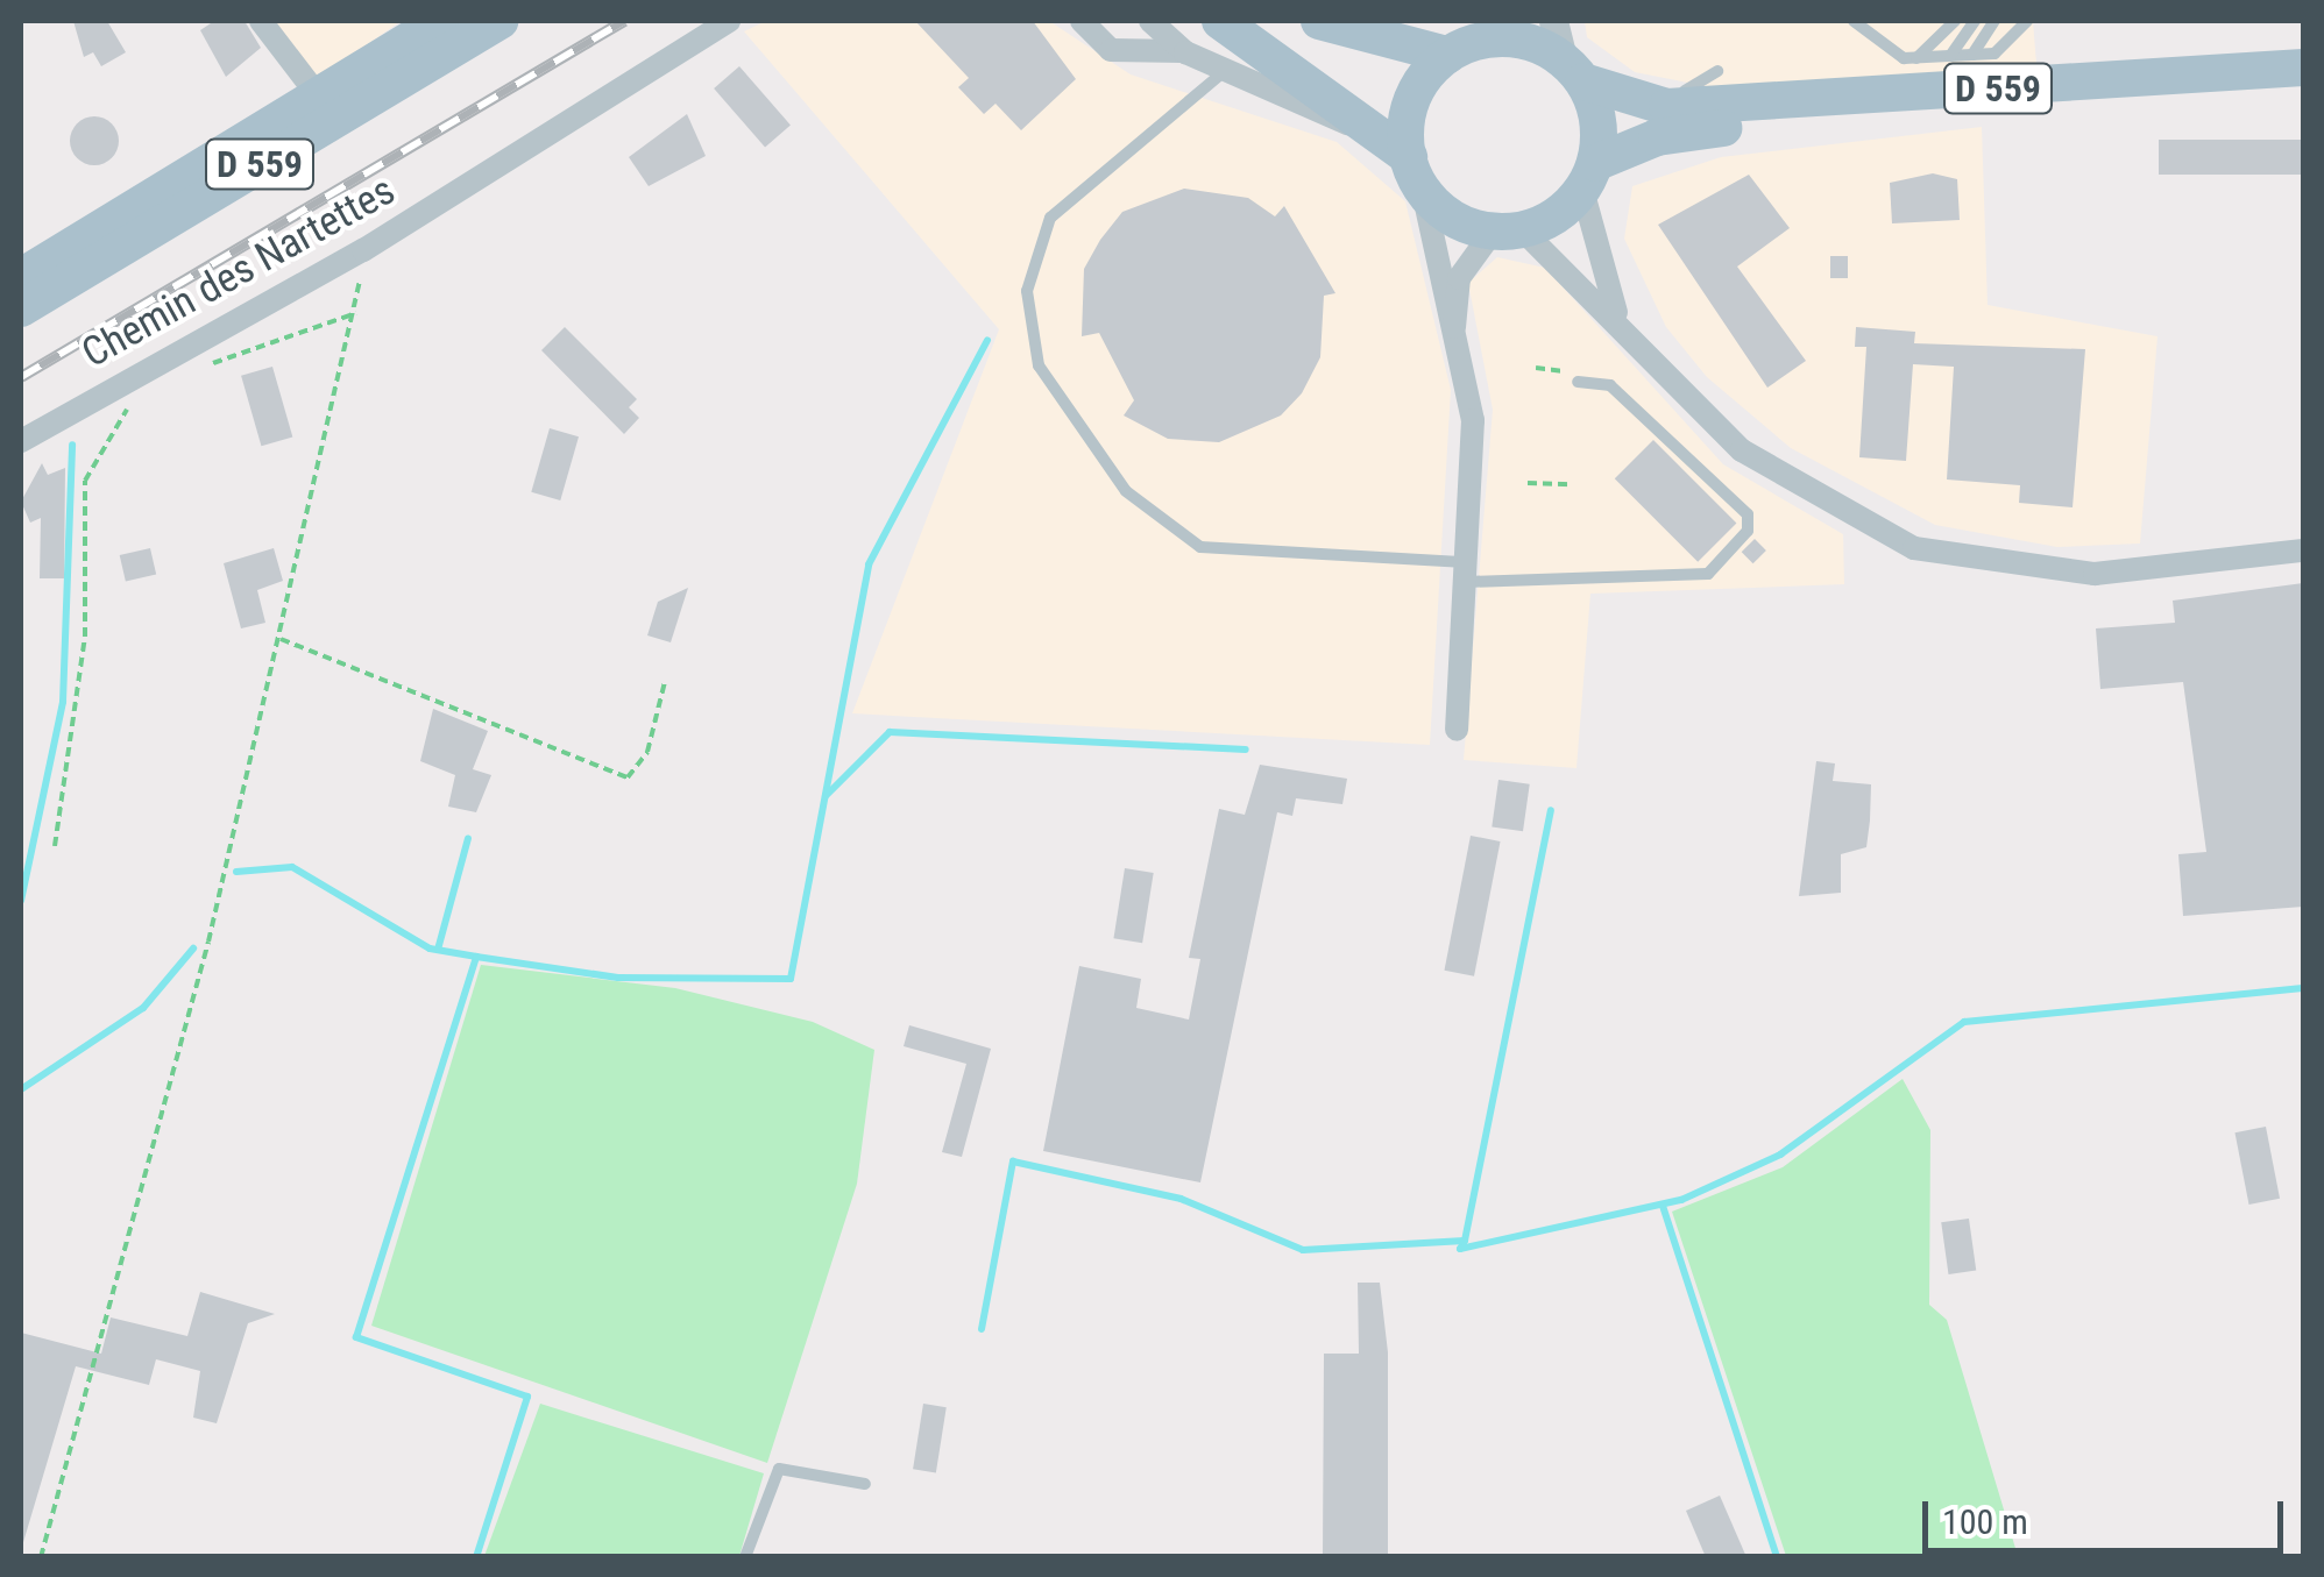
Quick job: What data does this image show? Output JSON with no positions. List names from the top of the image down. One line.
{"streets":{"main road":["D 559"],"street":["Chemin des Nartettes"]},"scale_bar":"100 m"}
